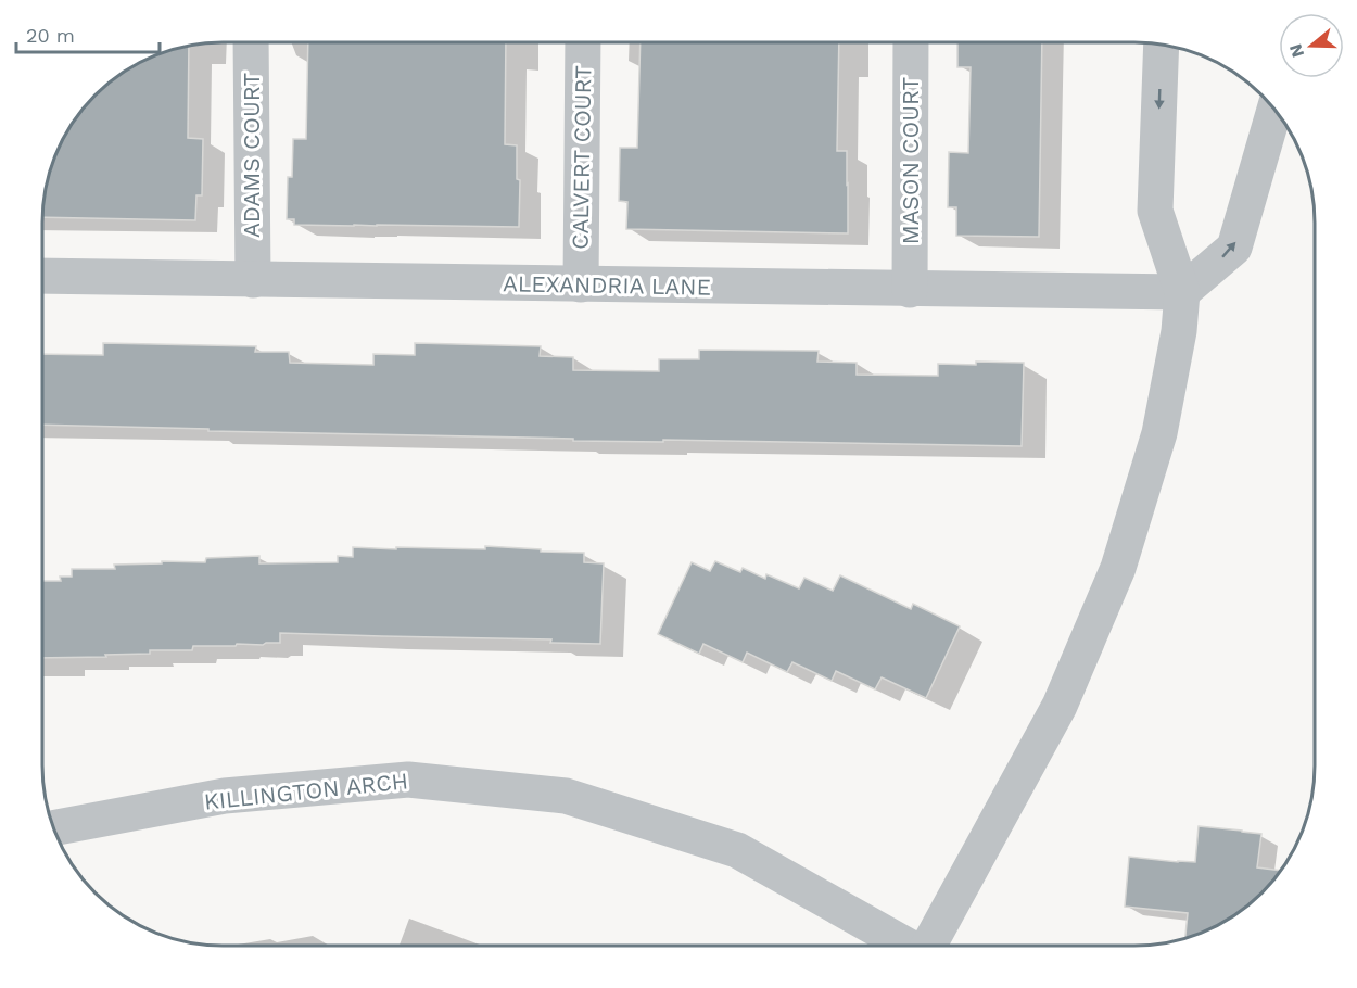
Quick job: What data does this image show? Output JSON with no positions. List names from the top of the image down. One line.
{"streets":{"street":["ADAMS COURT","CALVERT COURT","MASON COURT","ALEXANDRIA LANE","KILLINGTON ARCH"]},"crossings":[["ADAMS COURT","ALEXANDRIA LANE"],["CALVERT COURT","ALEXANDRIA LANE"],["MASON COURT","ALEXANDRIA LANE"]],"scale_bar":"20 m","north":"left"}
